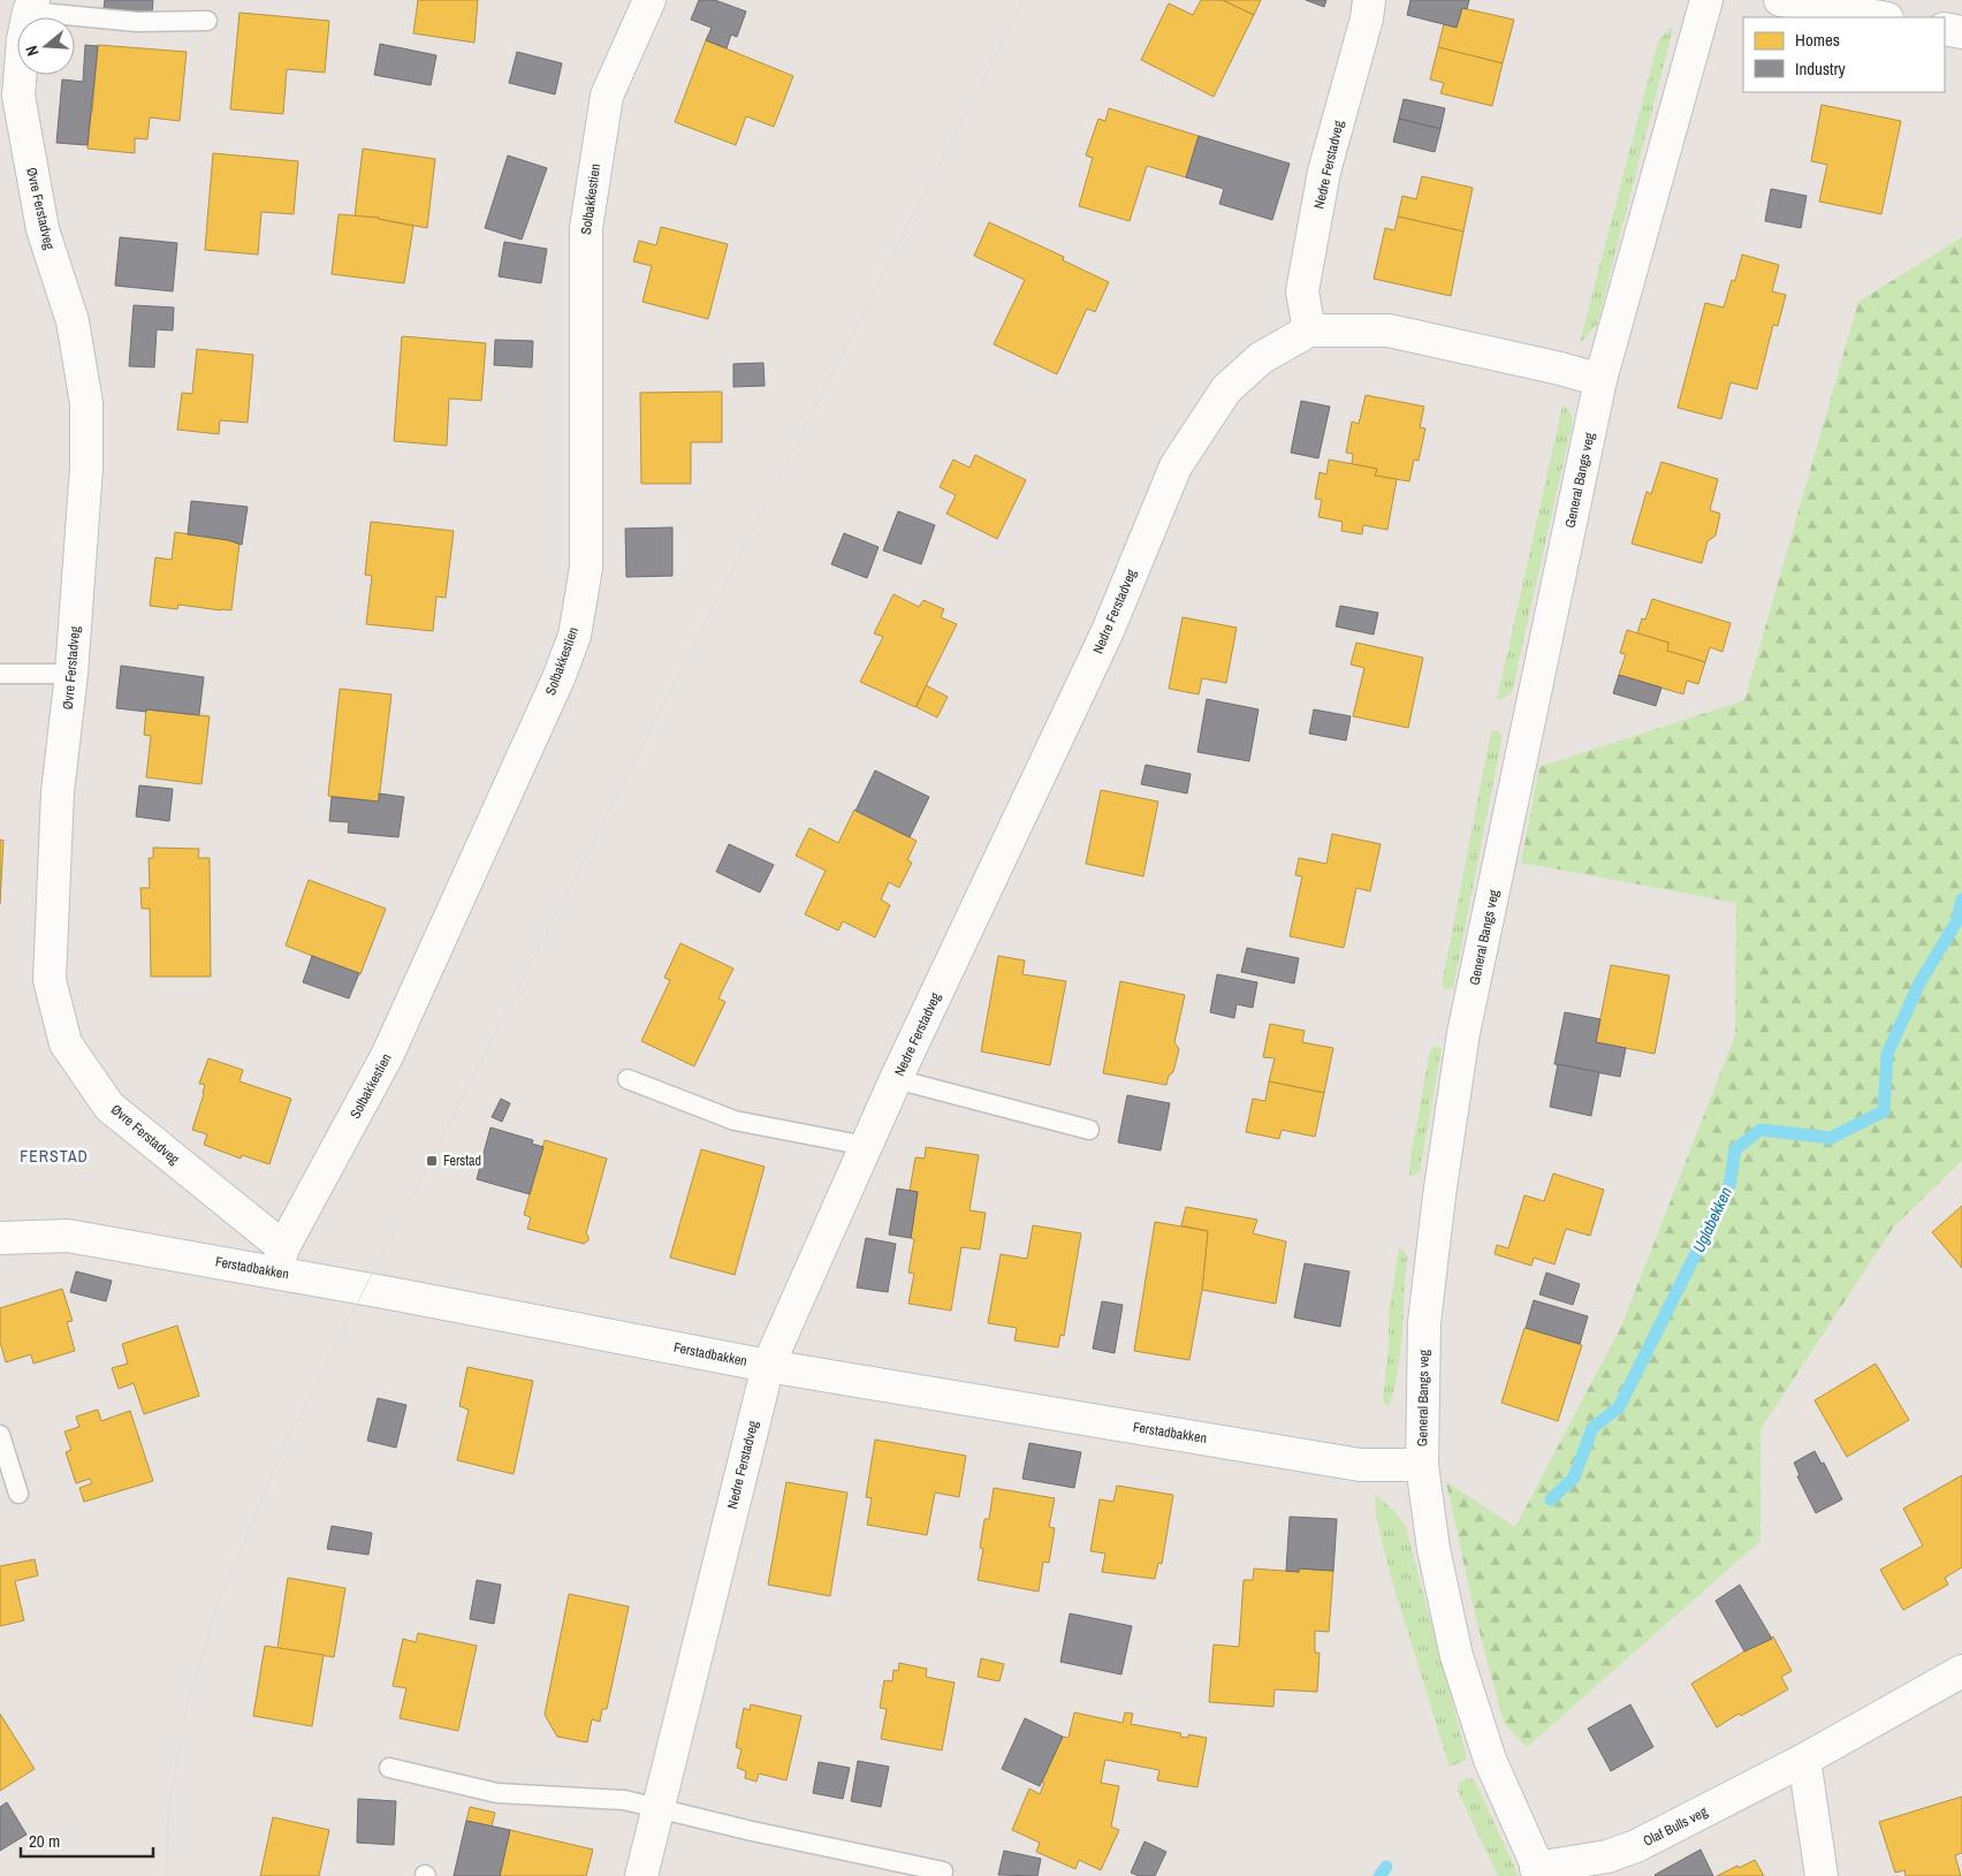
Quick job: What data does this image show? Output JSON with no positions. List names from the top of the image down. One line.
{"streets":{"street":["Nedre Ferstadveg","Solbakkestien","Øvre Ferstadveg","General Bangs veg","Ferstadbakken","Olaf Bulls veg"]},"crossings":[["Nedre Ferstadveg","General Bangs veg"],["Nedre Ferstadveg","Ferstadbakken"],["Solbakkestien","Øvre Ferstadveg"],["Solbakkestien","Ferstadbakken"],["Øvre Ferstadveg","Ferstadbakken"],["General Bangs veg","Ferstadbakken"],["General Bangs veg","Olaf Bulls veg"]],"districts":["FERSTAD"],"water":["Uglabekken"],"places":{"transit":["Ferstad"]},"legend":["Homes","Industry"],"scale_bar":"20 m","north":"left"}
